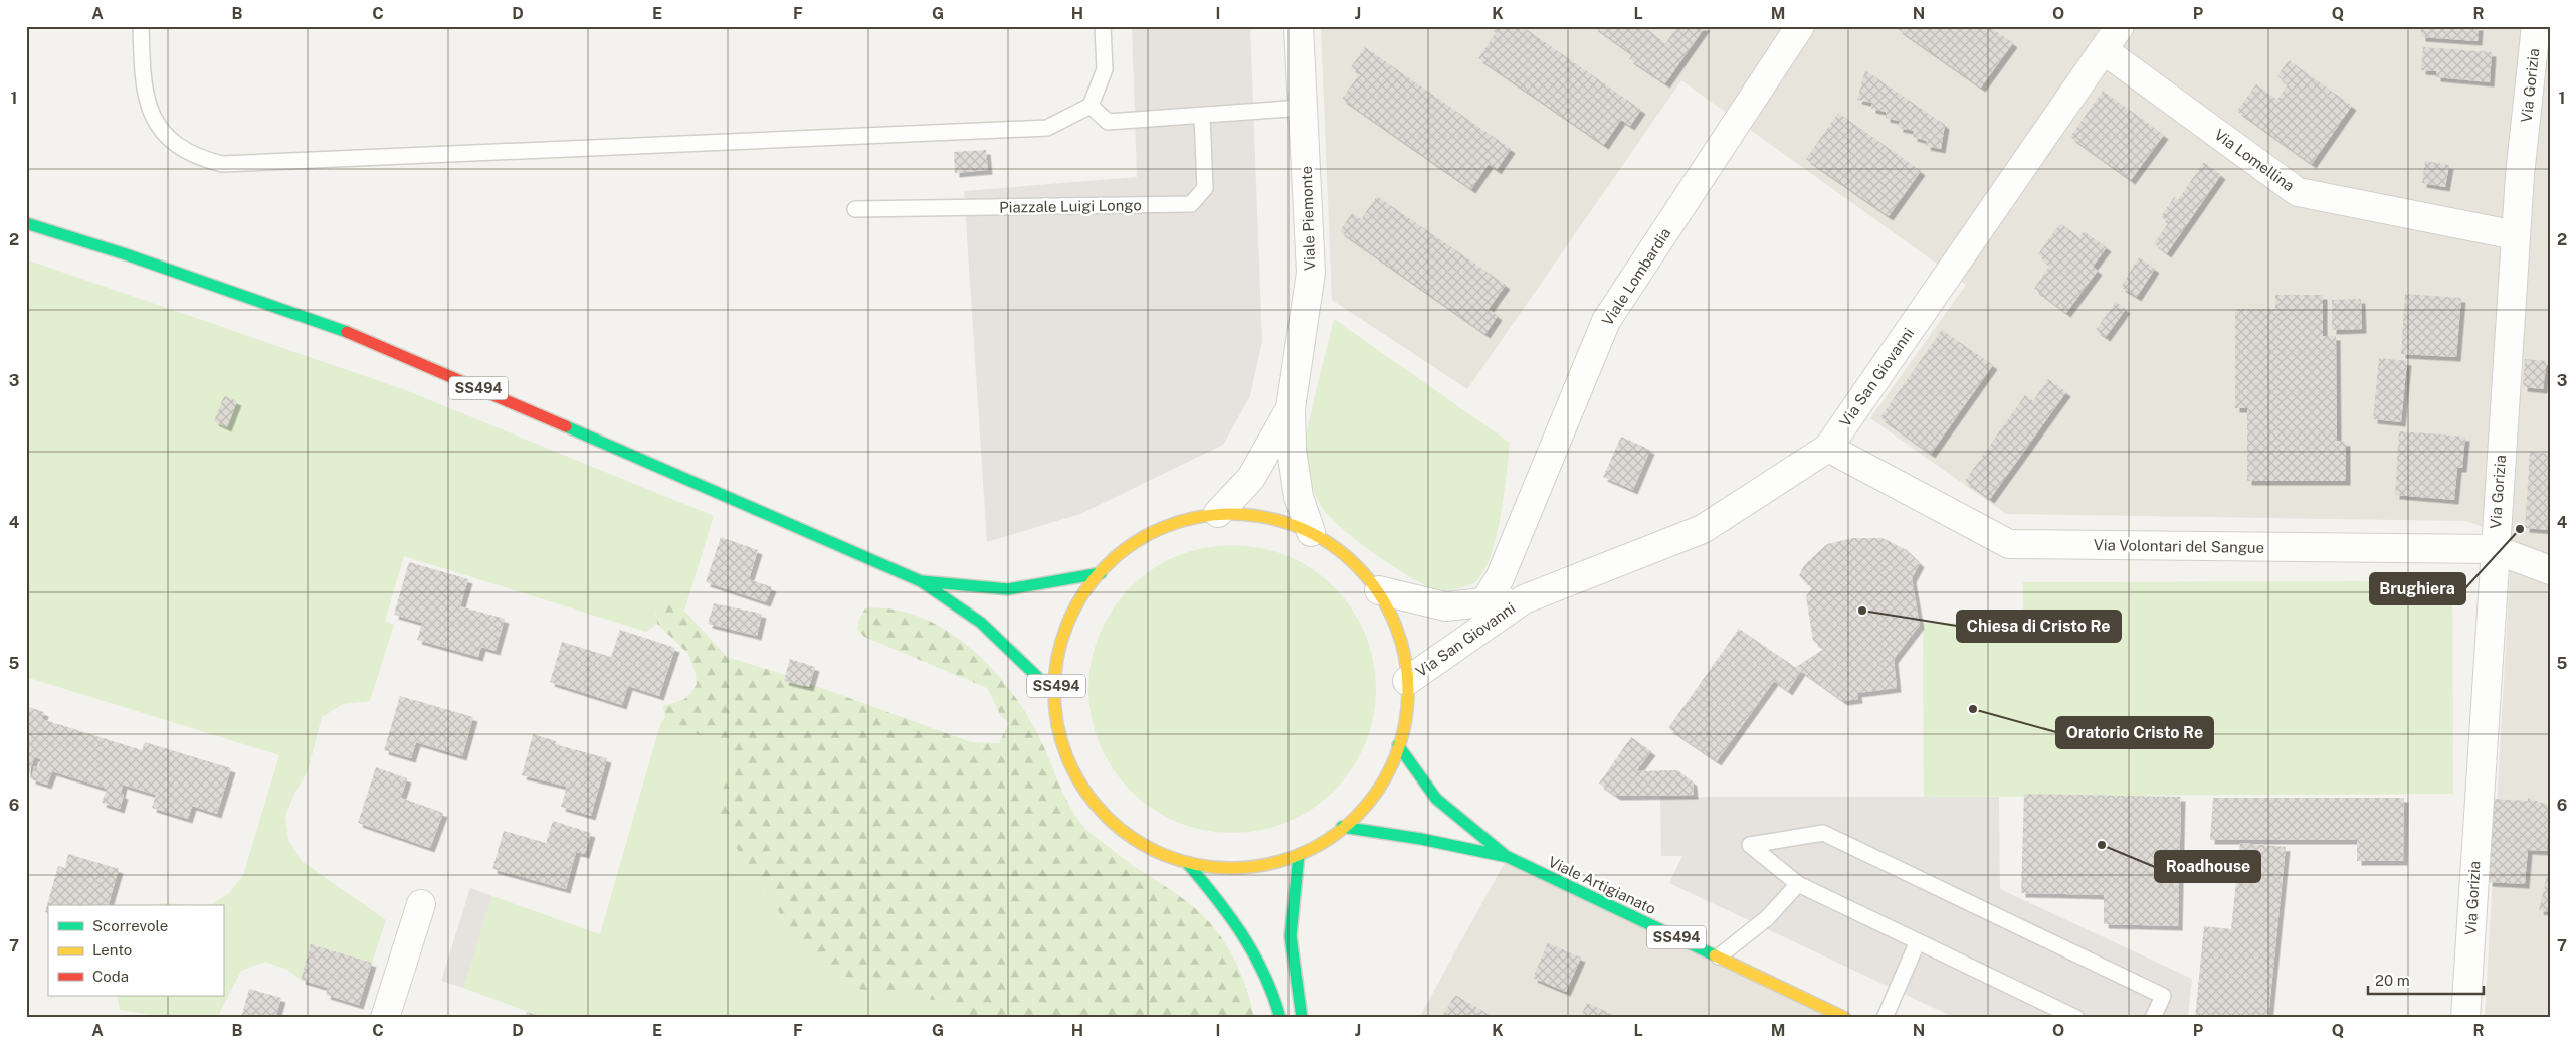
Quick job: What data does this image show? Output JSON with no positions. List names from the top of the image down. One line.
{"streets":{"main road":["SS494","Viale Artigianato"],"street":["Via Gorizia","Via Lomellina","Viale Piemonte","Viale Lombardia","Via San Giovanni","Via Volontari del Sangue"],"lane":["Piazzale Luigi Longo"]},"crossings":[["Via Gorizia","Via Lomellina"],["Via Gorizia","Via Volontari del Sangue"],["Via Lomellina","Via San Giovanni"],["Viale Piemonte","SS494"],["Viale Lombardia","Via San Giovanni"],["Via San Giovanni","SS494"],["Via San Giovanni","Via Volontari del Sangue"],["SS494","Viale Artigianato"]],"places":["Brughiera","Chiesa di Cristo Re","Oratorio Cristo Re","Roadhouse"],"legend":["Scorrevole","Lento","Coda"],"scale_bar":"20 m","grid":{"columns":["A","B","C","D","E","F","G","H","I","J","K","L","M","N","O","P","Q","R"],"rows":["1","2","3","4","5","6","7"]}}
